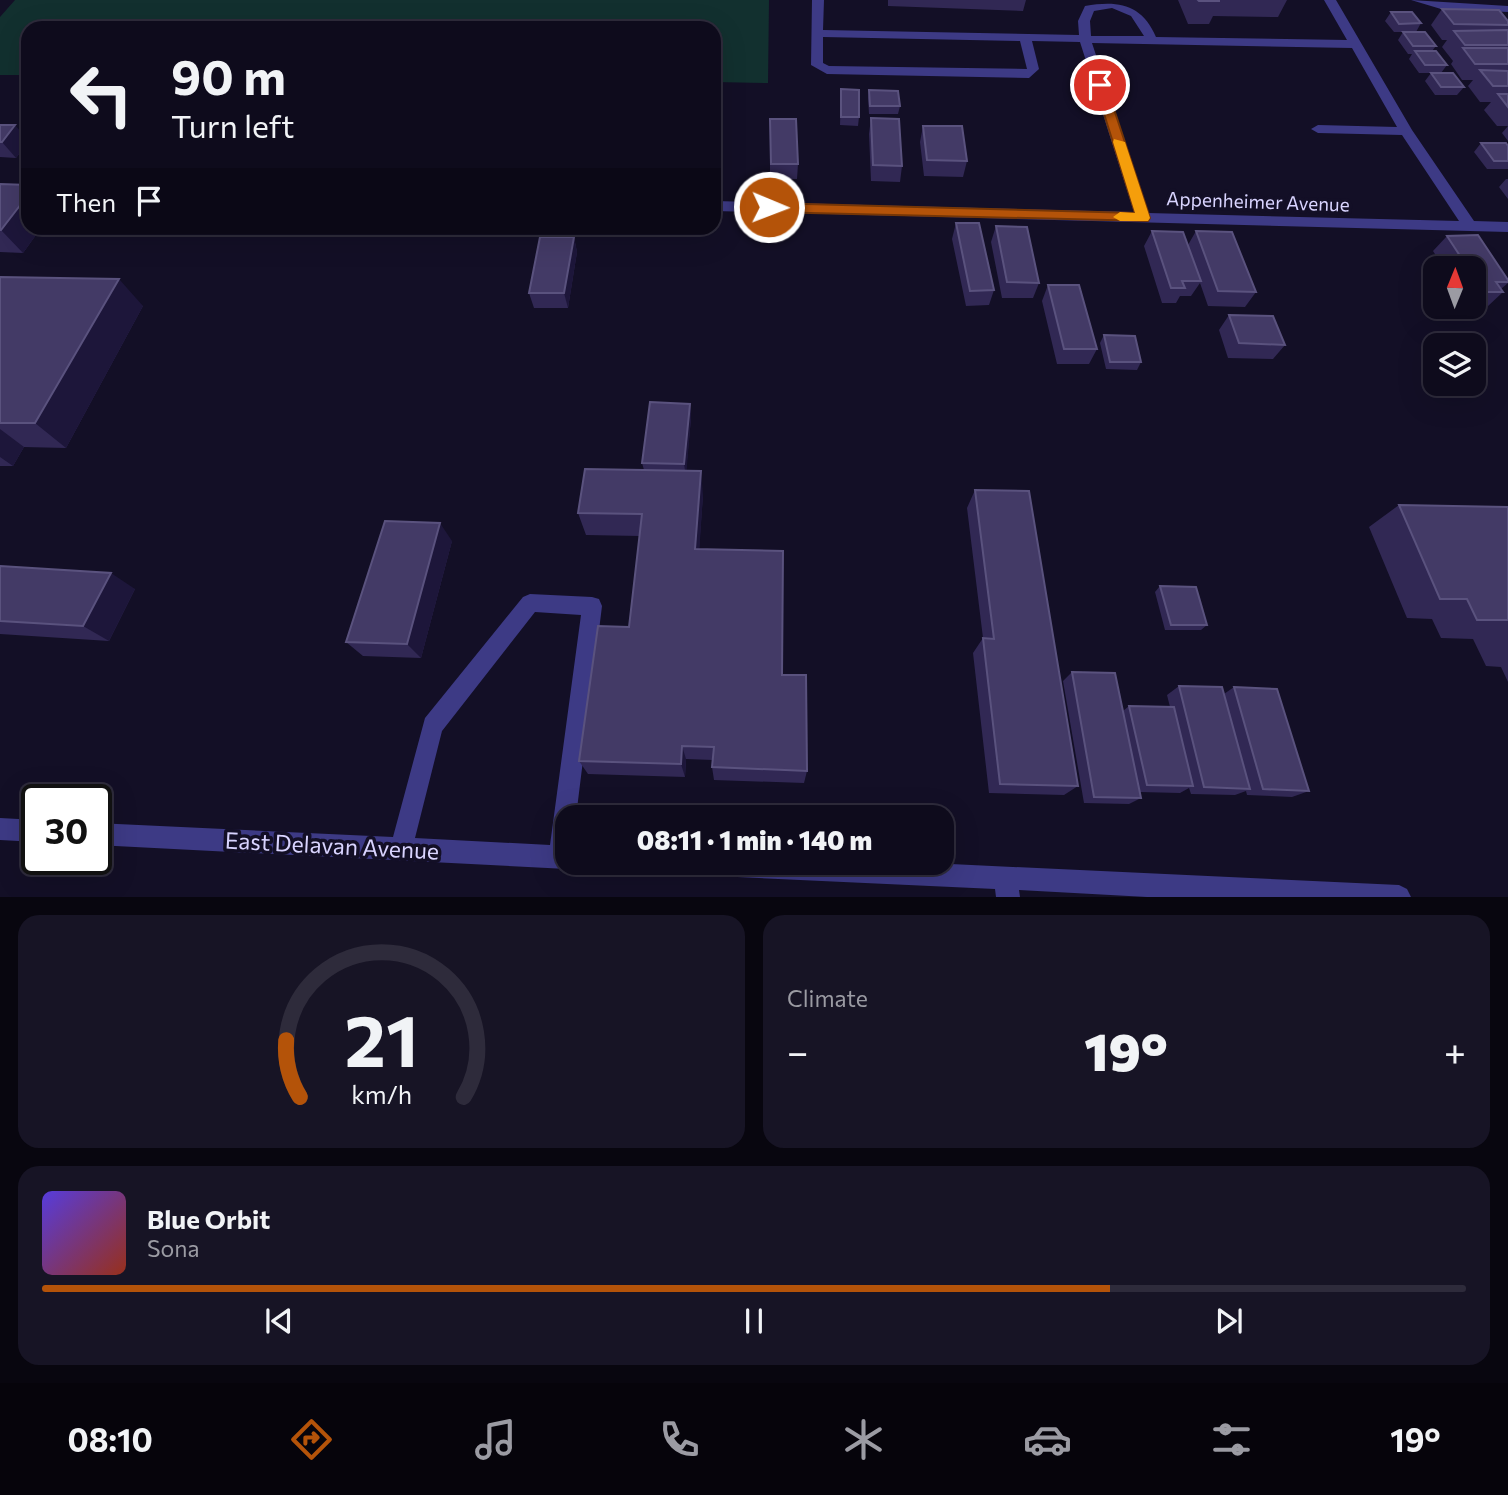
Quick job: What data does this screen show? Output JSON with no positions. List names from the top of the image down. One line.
{"streets":{"street":["Appenheimer Avenue","East Delavan Avenue"]},"north":"top","page":{"turn":["90 m","Turn left"],"then":"Then","limit":"30","trip":"08:11 · 1 min · 140 m","tile":"Climate","heat":["−","19°","+"],"song":["Blue Orbit","Sona"],"tabs":["08:10","19°"],"gauge":["21","km/h"]}}
